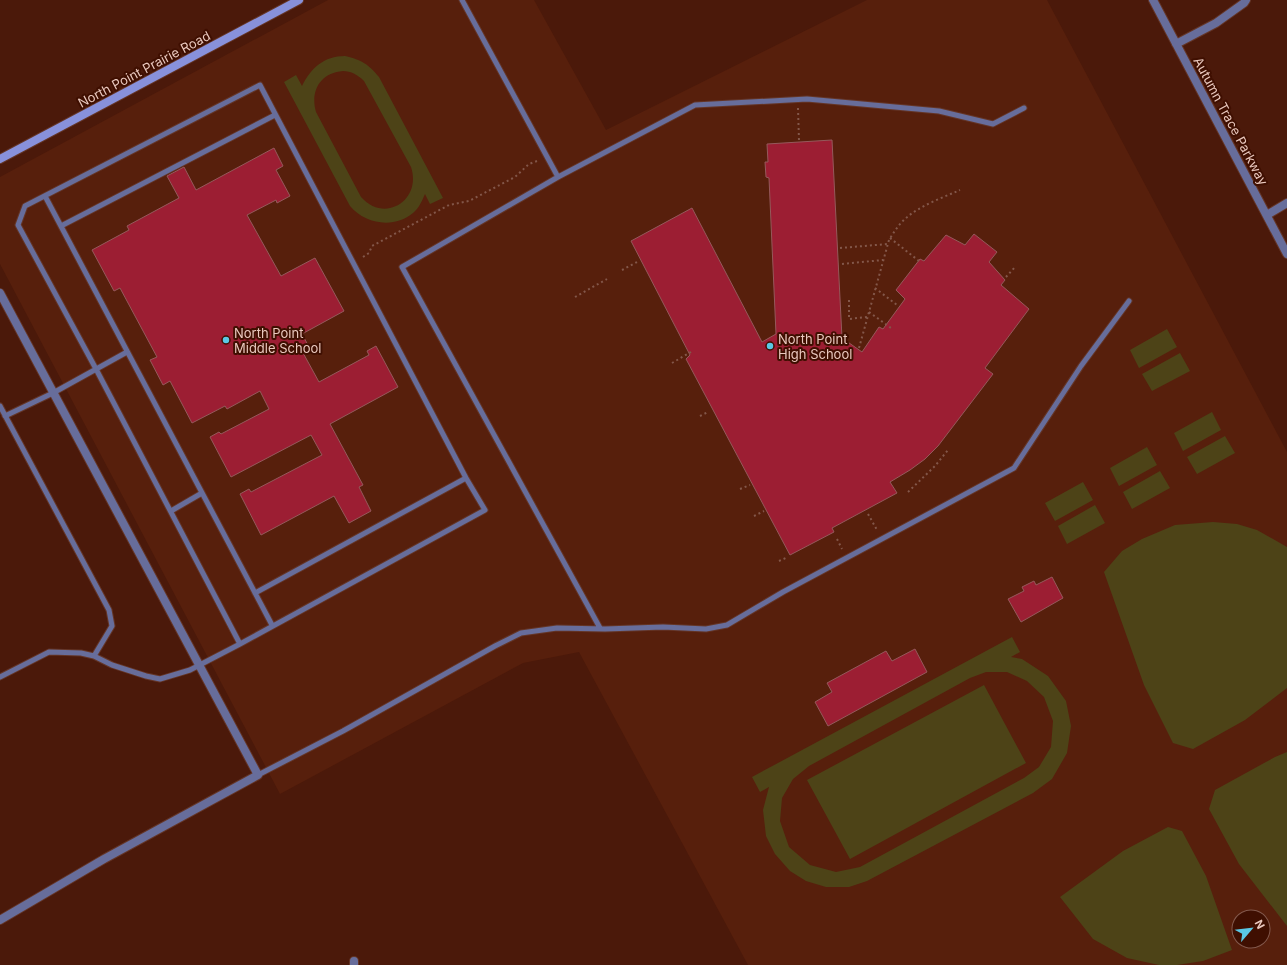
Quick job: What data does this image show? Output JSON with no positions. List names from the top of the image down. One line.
{"streets":{"street":["North Point Prairie Road","Autumn Trace Parkway"]},"places":["North Point Middle School","North Point High School"],"north":"top right"}
